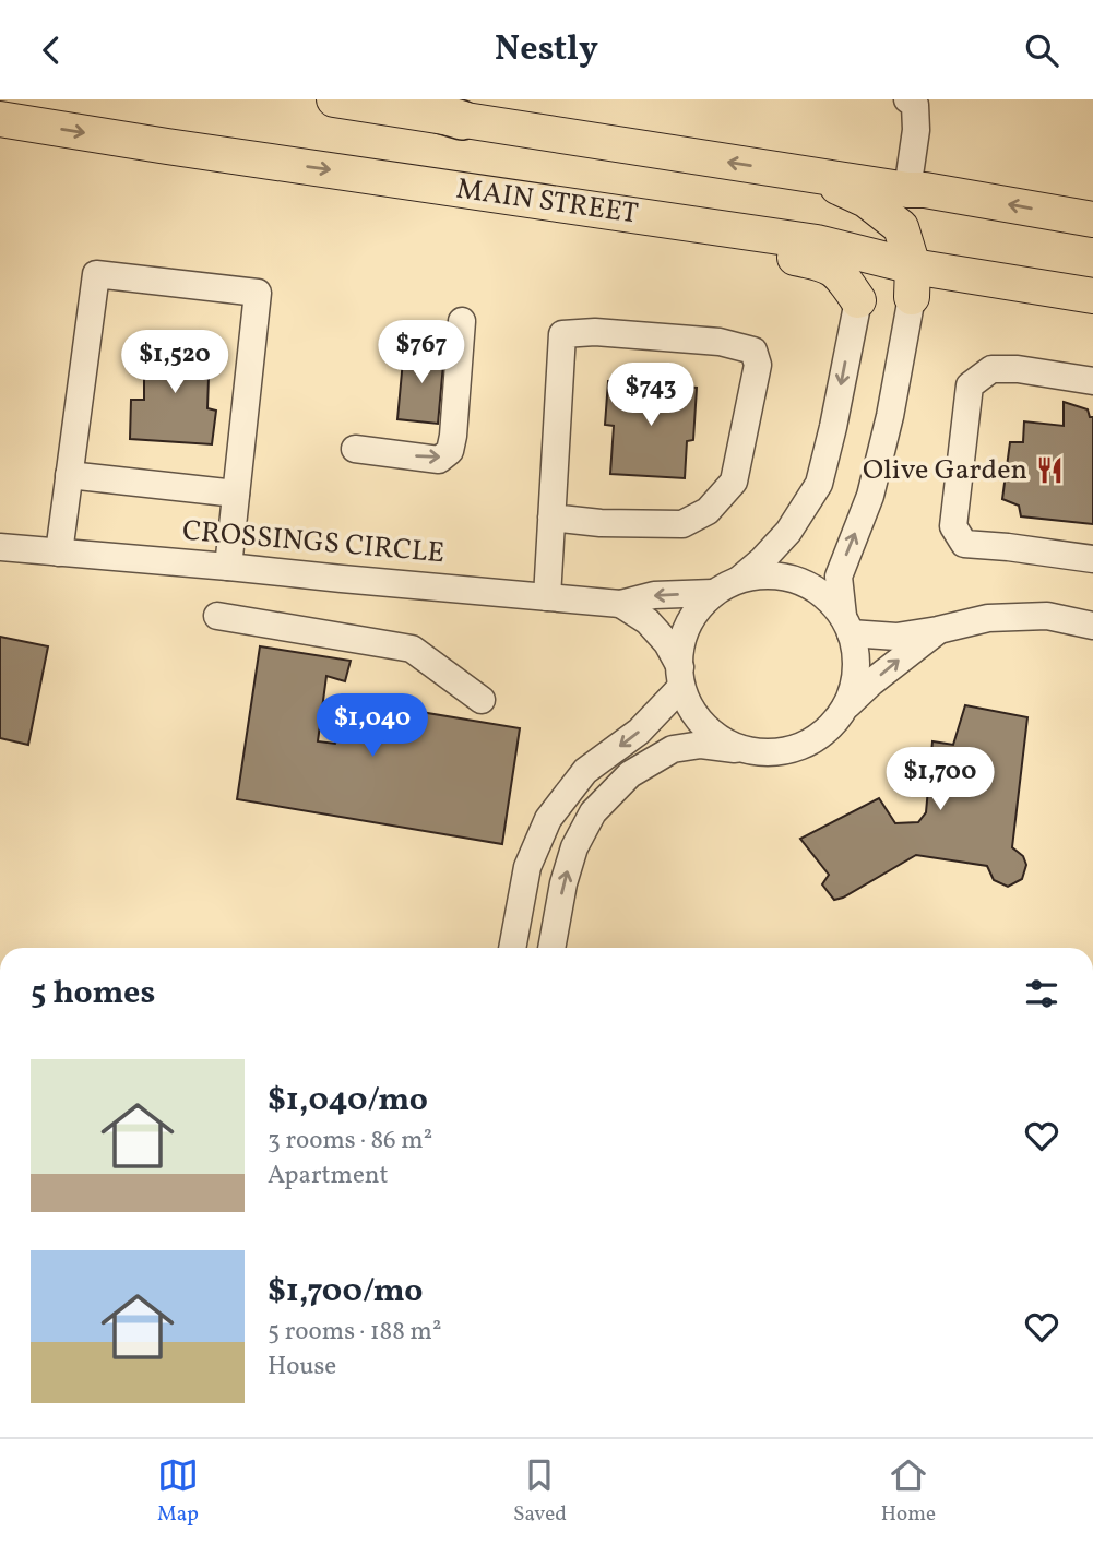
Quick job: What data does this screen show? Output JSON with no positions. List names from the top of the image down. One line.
{"streets":{"main road":["MAIN STREET"],"lane":["CROSSINGS CIRCLE"]},"one_way":["MAIN STREET"],"places":{"restaurant":["Olive Garden"]},"page":{"header":"Nestly","price":["$767","$1,520","$743","$1,040","$1,700"],"heading":"5 homes","list":[{"name":"$1,040/mo","note":"3 rooms · 86 m² · Apartment"},{"name":"$1,700/mo","note":"5 rooms · 188 m² · House"}],"tabs":["Map","Saved","Home"]}}
